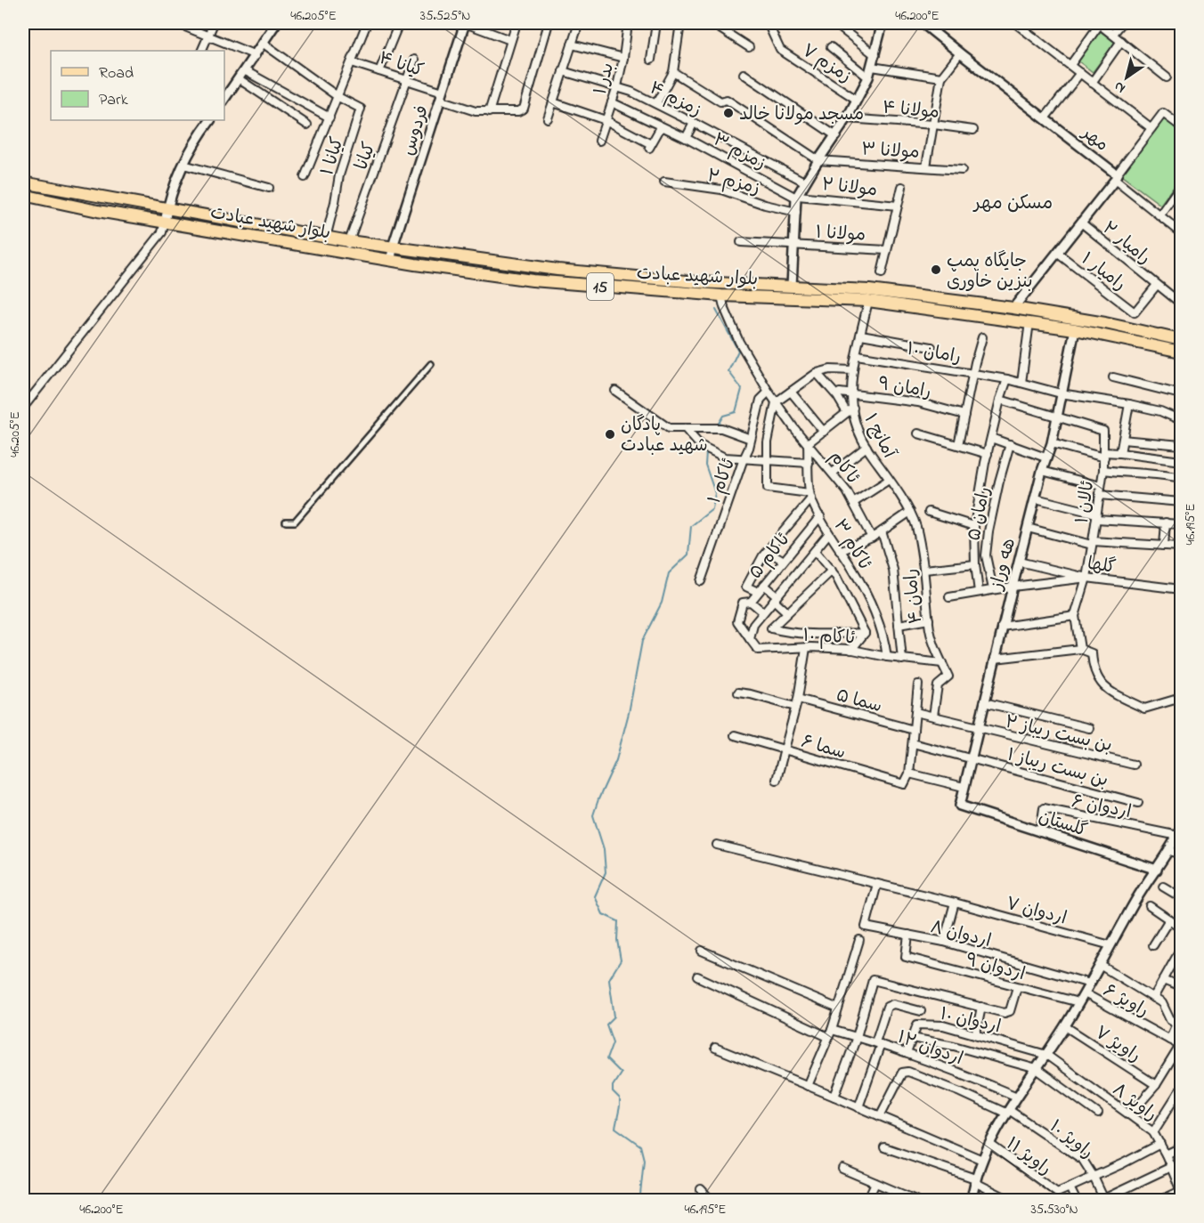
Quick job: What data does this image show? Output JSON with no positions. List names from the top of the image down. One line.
{"streets":{"main road":["بلوار شهید عبادت","15"],"street":["زمزم ۷","کیانا ۴","بدر ۱","زمزم ۴","مولانا ۴","فردوس","مهر","مولانا ۳","زمزم ۳","کیانا ۱","کیانا","زمزم ۲","مولانا ۲","مولانا ۱","رامیار ۲","رامیار ۱","رامان ۱۰","رامان ۹","آمانج ۱","ئاکام","ئاکام ۱","ئالان ۱","رامان ۵","ئاکام ۳","ئاکام ۵","هه وراز","گلها","رامان ۴","ئاکام ۱۰","سما ۵","بن بست ریباز ۲","سما ۶","بن بست ریباز ۱","اردوان ۶","گلستان","اردوان ۷","اردوان ۸","اردوان ۹","راویژ ۶","اردوان ۱۰","راویژ ۷","اردوان ۱۲","راویژ ۸","راویژ ۱۰","راویژ ۱۱"]},"crossings":[["کیانا ۴","فردوس"],["کیانا ۴","کیانا"],["بدر ۱","زمزم ۴"],["بدر ۱","زمزم ۳"],["فردوس","بلوار شهید عبادت"],["زمزم ۳","مولانا ۲"],["کیانا ۱","بلوار شهید عبادت"],["کیانا","بلوار شهید عبادت"],["بلوار شهید عبادت","آمانج ۱"],["بلوار شهید عبادت","ئاکام"],["بلوار شهید عبادت","هه وراز"],["رامیار ۲","رامیار ۱"],["رامان ۱۰","آمانج ۱"],["رامان ۱۰","هه وراز"],["رامان ۹","آمانج ۱"],["آمانج ۱","رامان ۴"],["ئاکام","ئاکام ۱"],["ئاکام","ئاکام ۳"],["ئالان ۱","هه وراز"],["ئالان ۱","گلها"],["ئاکام ۳","ئاکام ۵"],["ئاکام ۳","ئاکام ۱۰"],["هه وراز","گلها"],["هه وراز","بن بست ریباز ۲"],["هه وراز","بن بست ریباز ۱"],["هه وراز","گلستان"],["رامان ۴","ئاکام ۱۰"],["رامان ۴","بن بست ریباز ۲"],["اردوان ۶","گلستان"],["اردوان ۷","اردوان ۸"],["اردوان ۸","اردوان ۹"],["اردوان ۱۰","راویژ ۸"]],"districts":["مسکن مهر"],"places":["مسجد مولانا خالد","جایگاه پمپ بنزین خاوری","پادگان شهید عبادت"],"legend":["Road","Park"],"north":"bottom left","coordinates":["46.205°E","35.525°N","46.200°E","46.195°E","35.530°N"]}
